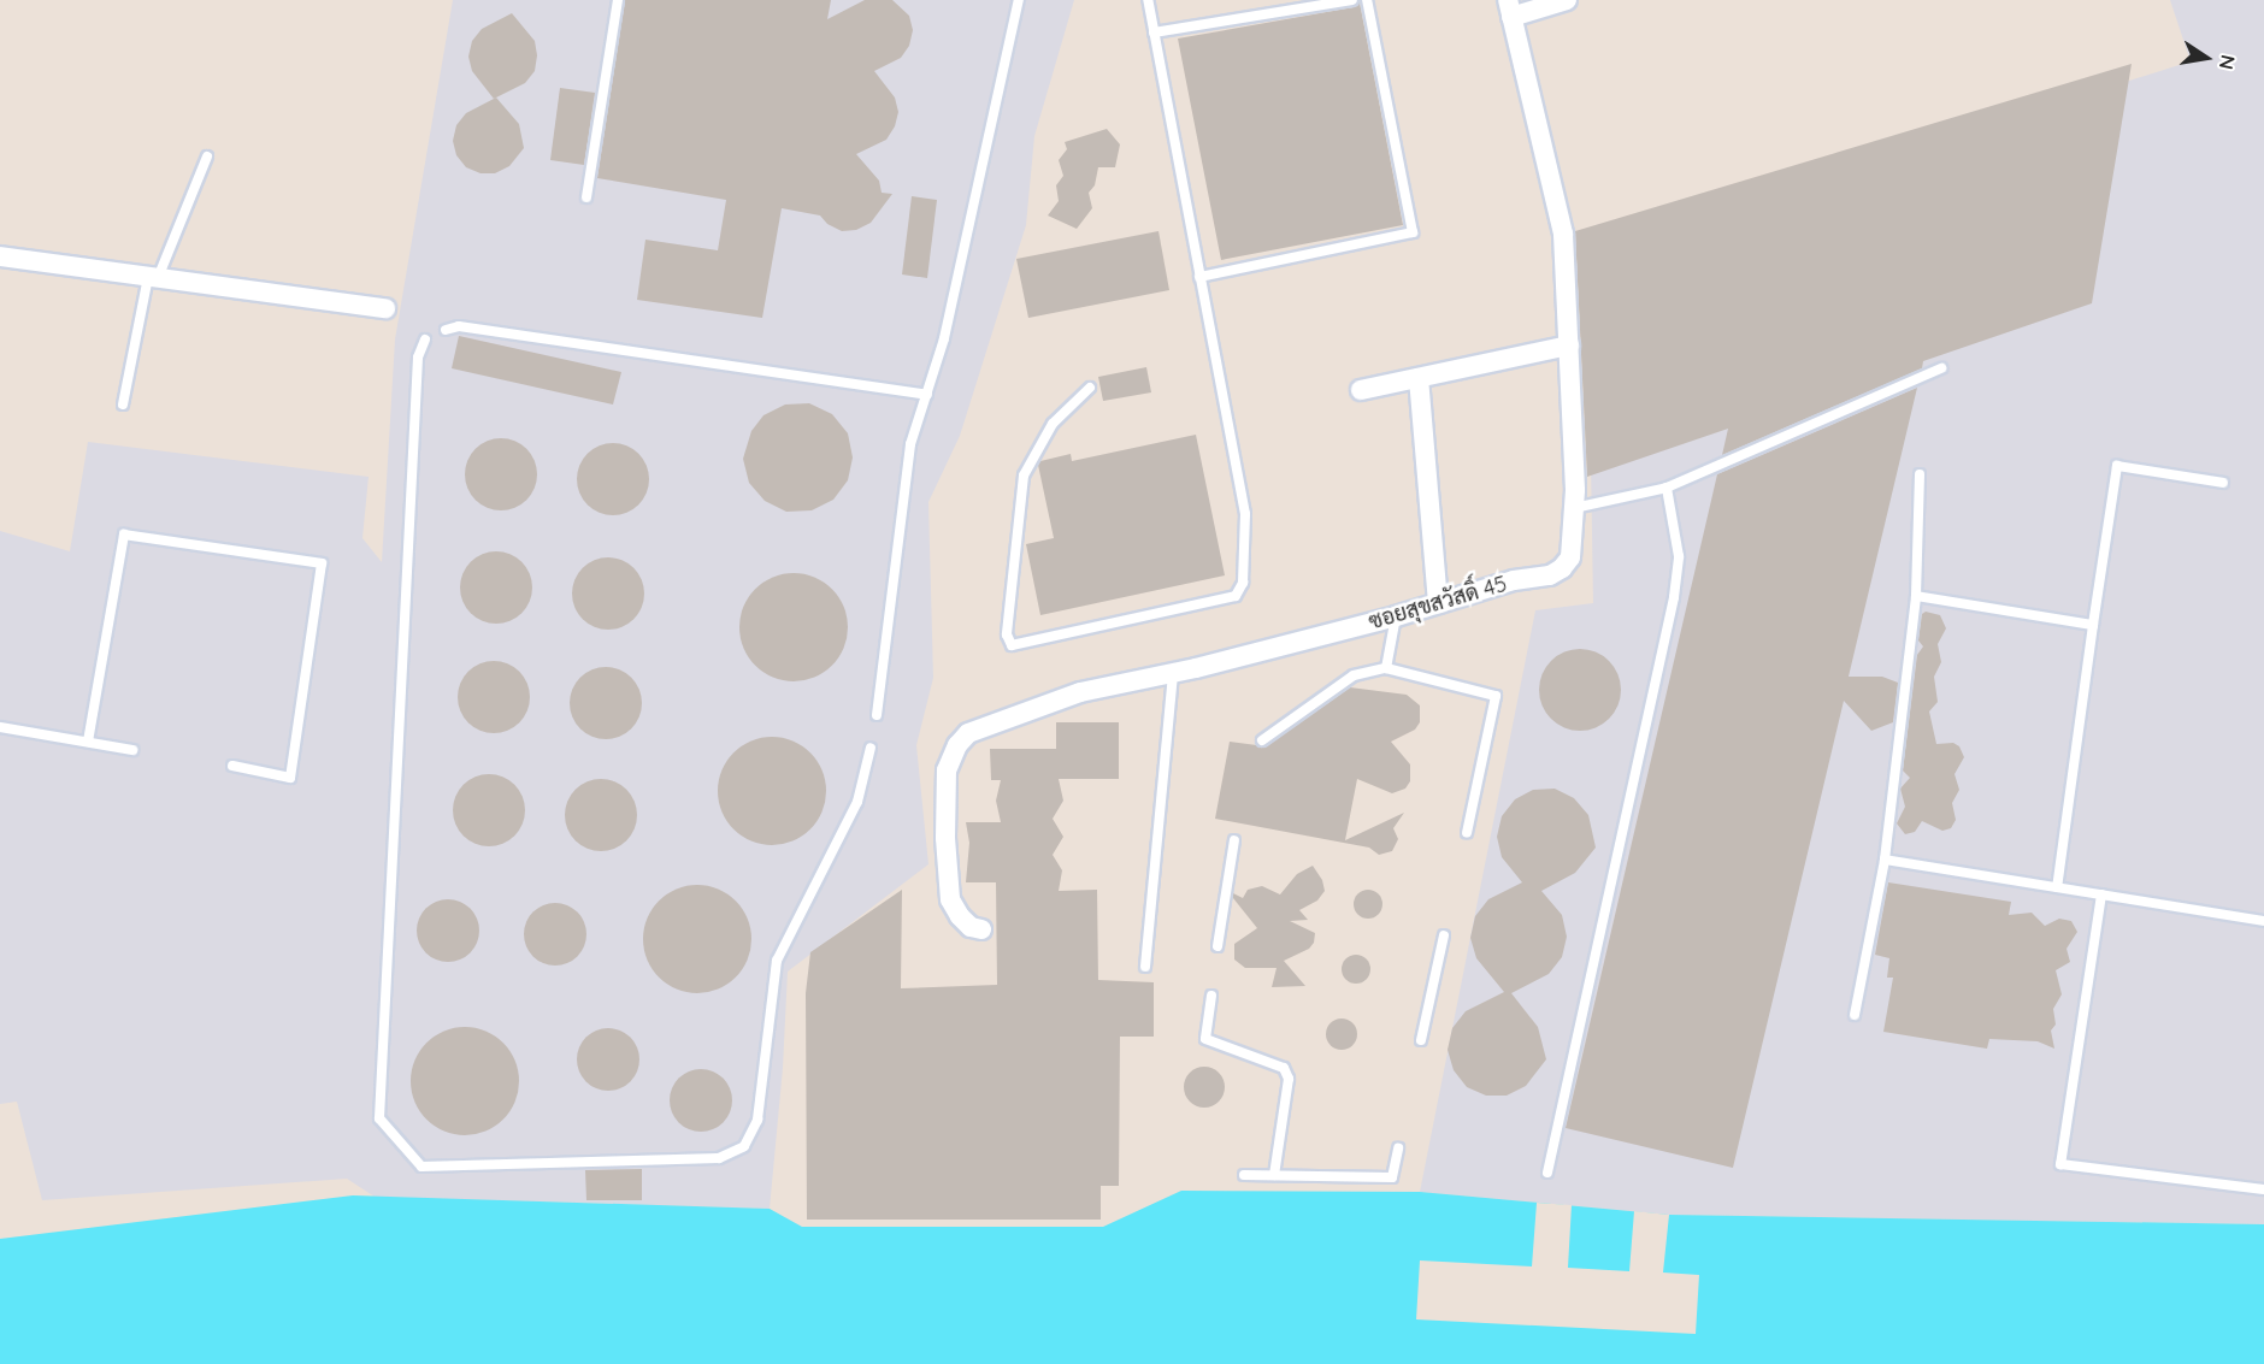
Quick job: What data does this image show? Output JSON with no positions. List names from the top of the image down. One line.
{"streets":{"street":["ซอยสุขสวัสดิ์ 45"]},"north":"right"}
